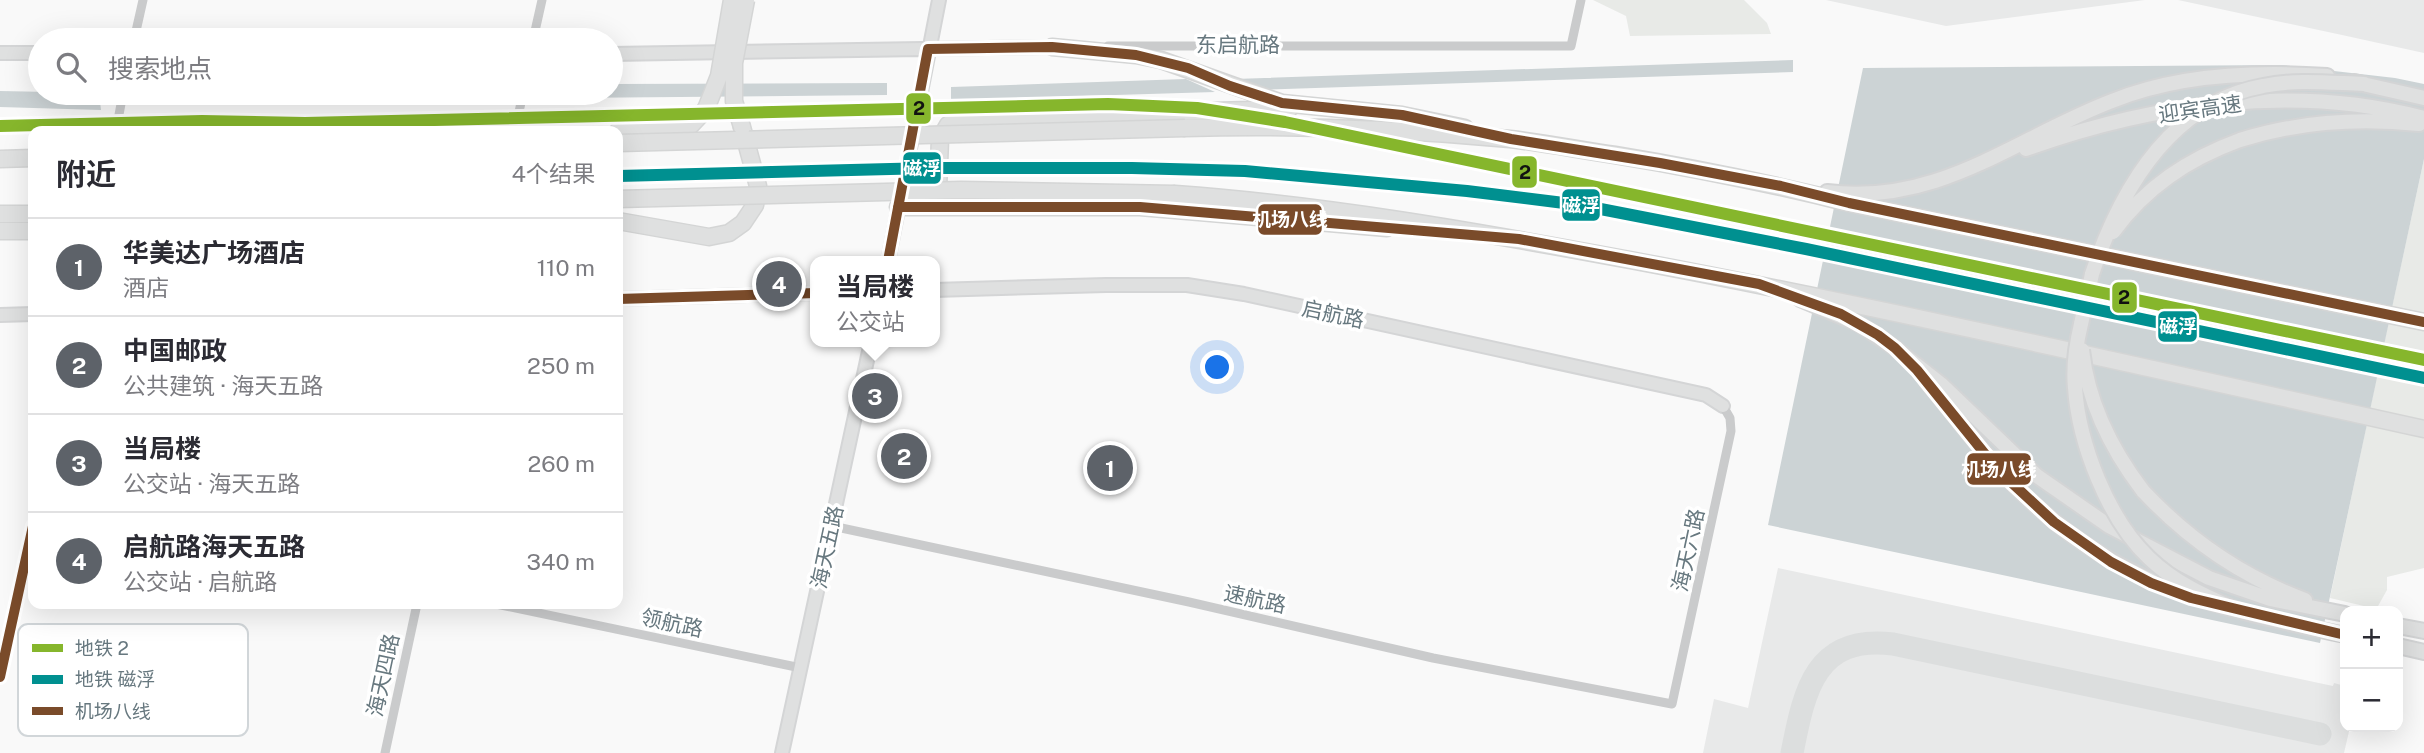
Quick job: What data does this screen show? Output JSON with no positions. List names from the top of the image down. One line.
{"streets":{"main road":["迎宾高速"],"street":["东启航路","启航路","海天五路","海天六路","速航路","领航路","海天四路"]},"crossings":[["启航路","海天六路"],["海天五路","速航路"],["海天五路","领航路"],["海天六路","速航路"]],"lines":["transit line 机场八线","metro line 2","metro line 磁浮"],"legend":["地铁 2","地铁 磁浮","机场八线"],"page":{"search":"搜索地点","heading":["附近","4个结果"],"list":[{"mark":"1","name":"华美达广场酒店","note":"酒店","value":"110 m"},{"mark":"2","name":"中国邮政","note":"公共建筑 · 海天五路","value":"250 m"},{"mark":"3","name":"当局楼","note":"公交站 · 海天五路","value":"260 m"},{"mark":"4","name":"启航路海天五路","note":"公交站 · 启航路","value":"340 m"}],"popup":["当局楼","公交站"],"pins":["4","3","2","1"],"map_buttons":["+","−"]}}
